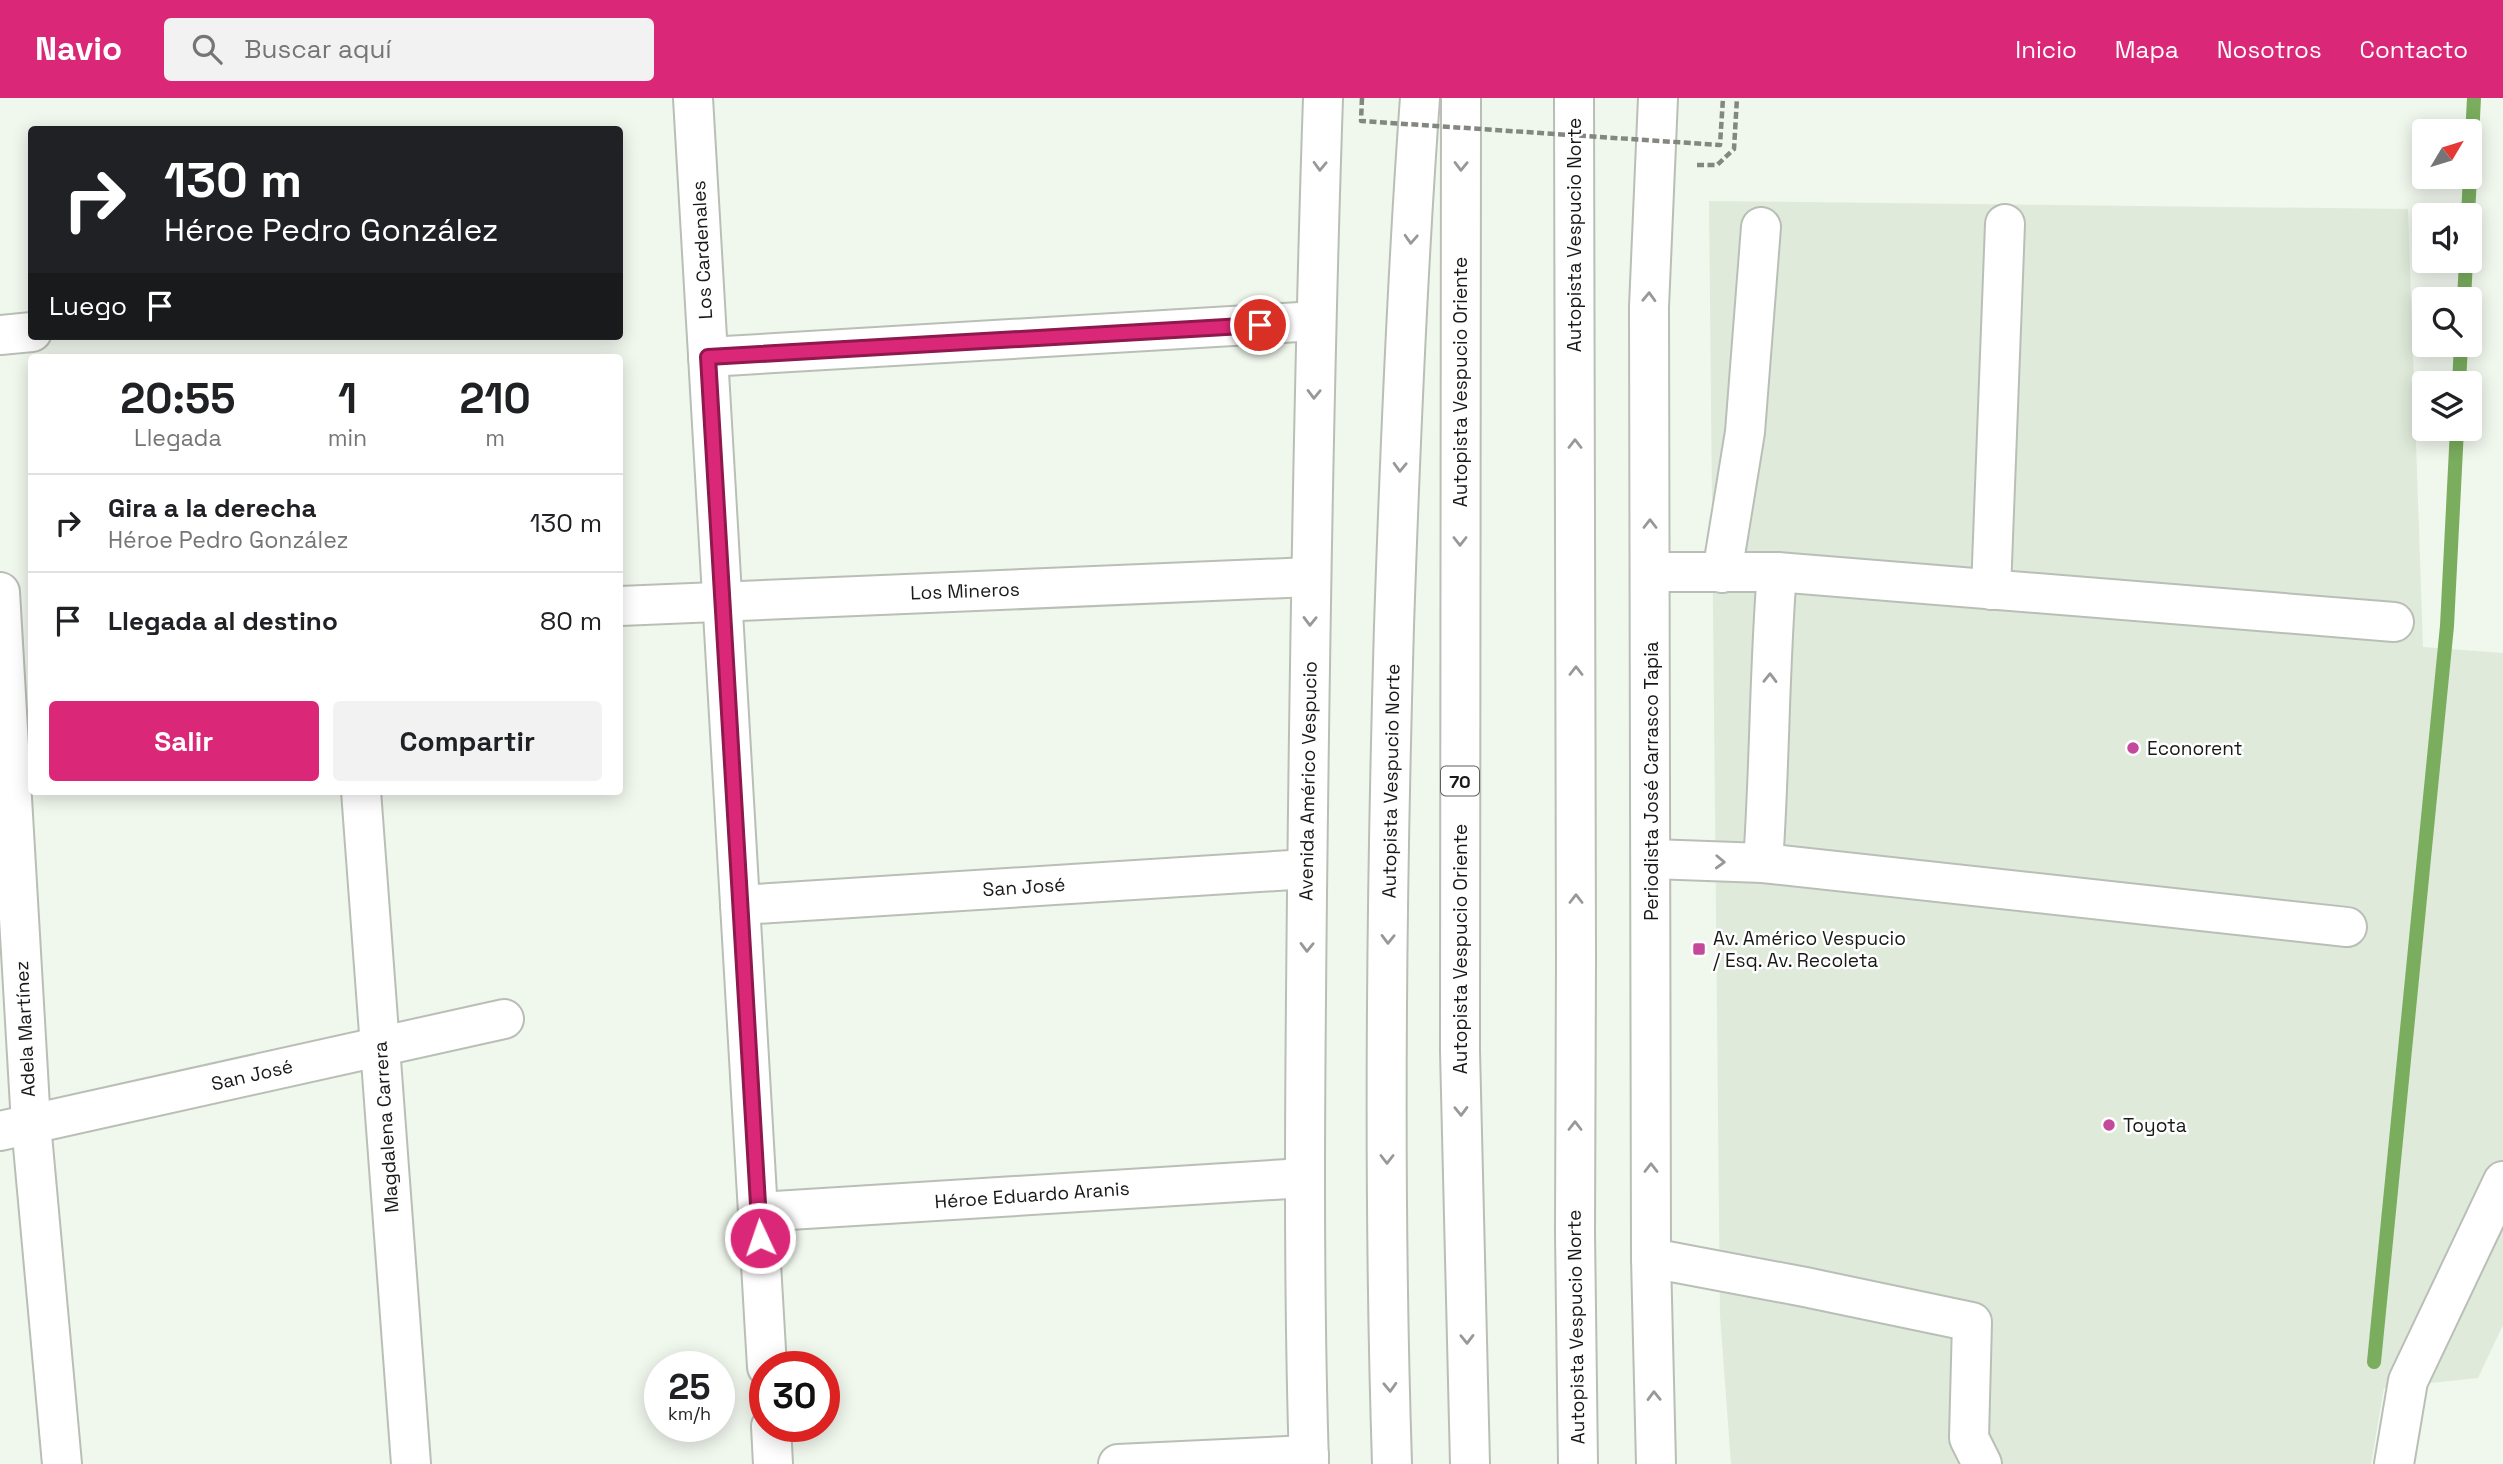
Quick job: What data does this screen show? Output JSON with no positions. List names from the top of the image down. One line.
{"streets":{"main road":["Autopista Vespucio Norte","Los Cardenales","Autopista Vespucio Oriente","Los Mineros","Avenida Américo Vespucio","70","Periodista José Carrasco Tapia","San José","Adela Martínez","Magdalena Carrera","Héroe Eduardo Aranis"]},"crossings":[["Los Cardenales","Los Mineros"],["Los Cardenales","San José"],["Los Cardenales","Héroe Eduardo Aranis"],["Los Mineros","Avenida Américo Vespucio"],["Avenida Américo Vespucio","San José"],["Avenida Américo Vespucio","Héroe Eduardo Aranis"],["San José","Adela Martínez"],["San José","Magdalena Carrera"]],"one_way":["Avenida Américo Vespucio"],"places":{"other":["Econorent","Toyota"],"transit":["Av. Américo Vespucio / Esq. Av. Recoleta"]},"north":"top right","page":{"header":"Navio","search":"Buscar aquí","nav":["Inicio","Mapa","Nosotros","Contacto"],"turn":["130 m","Héroe Pedro González"],"then":"Luego","eta":["20:55","Llegada","1","min","210","m"],"list":[{"name":"Gira a la derecha","note":"Héroe Pedro González","value":"130 m"},{"name":"Llegada al destino","value":"80 m"}],"buttons":["Salir","Compartir"],"speed":"25 km/h","limit":"30"}}
